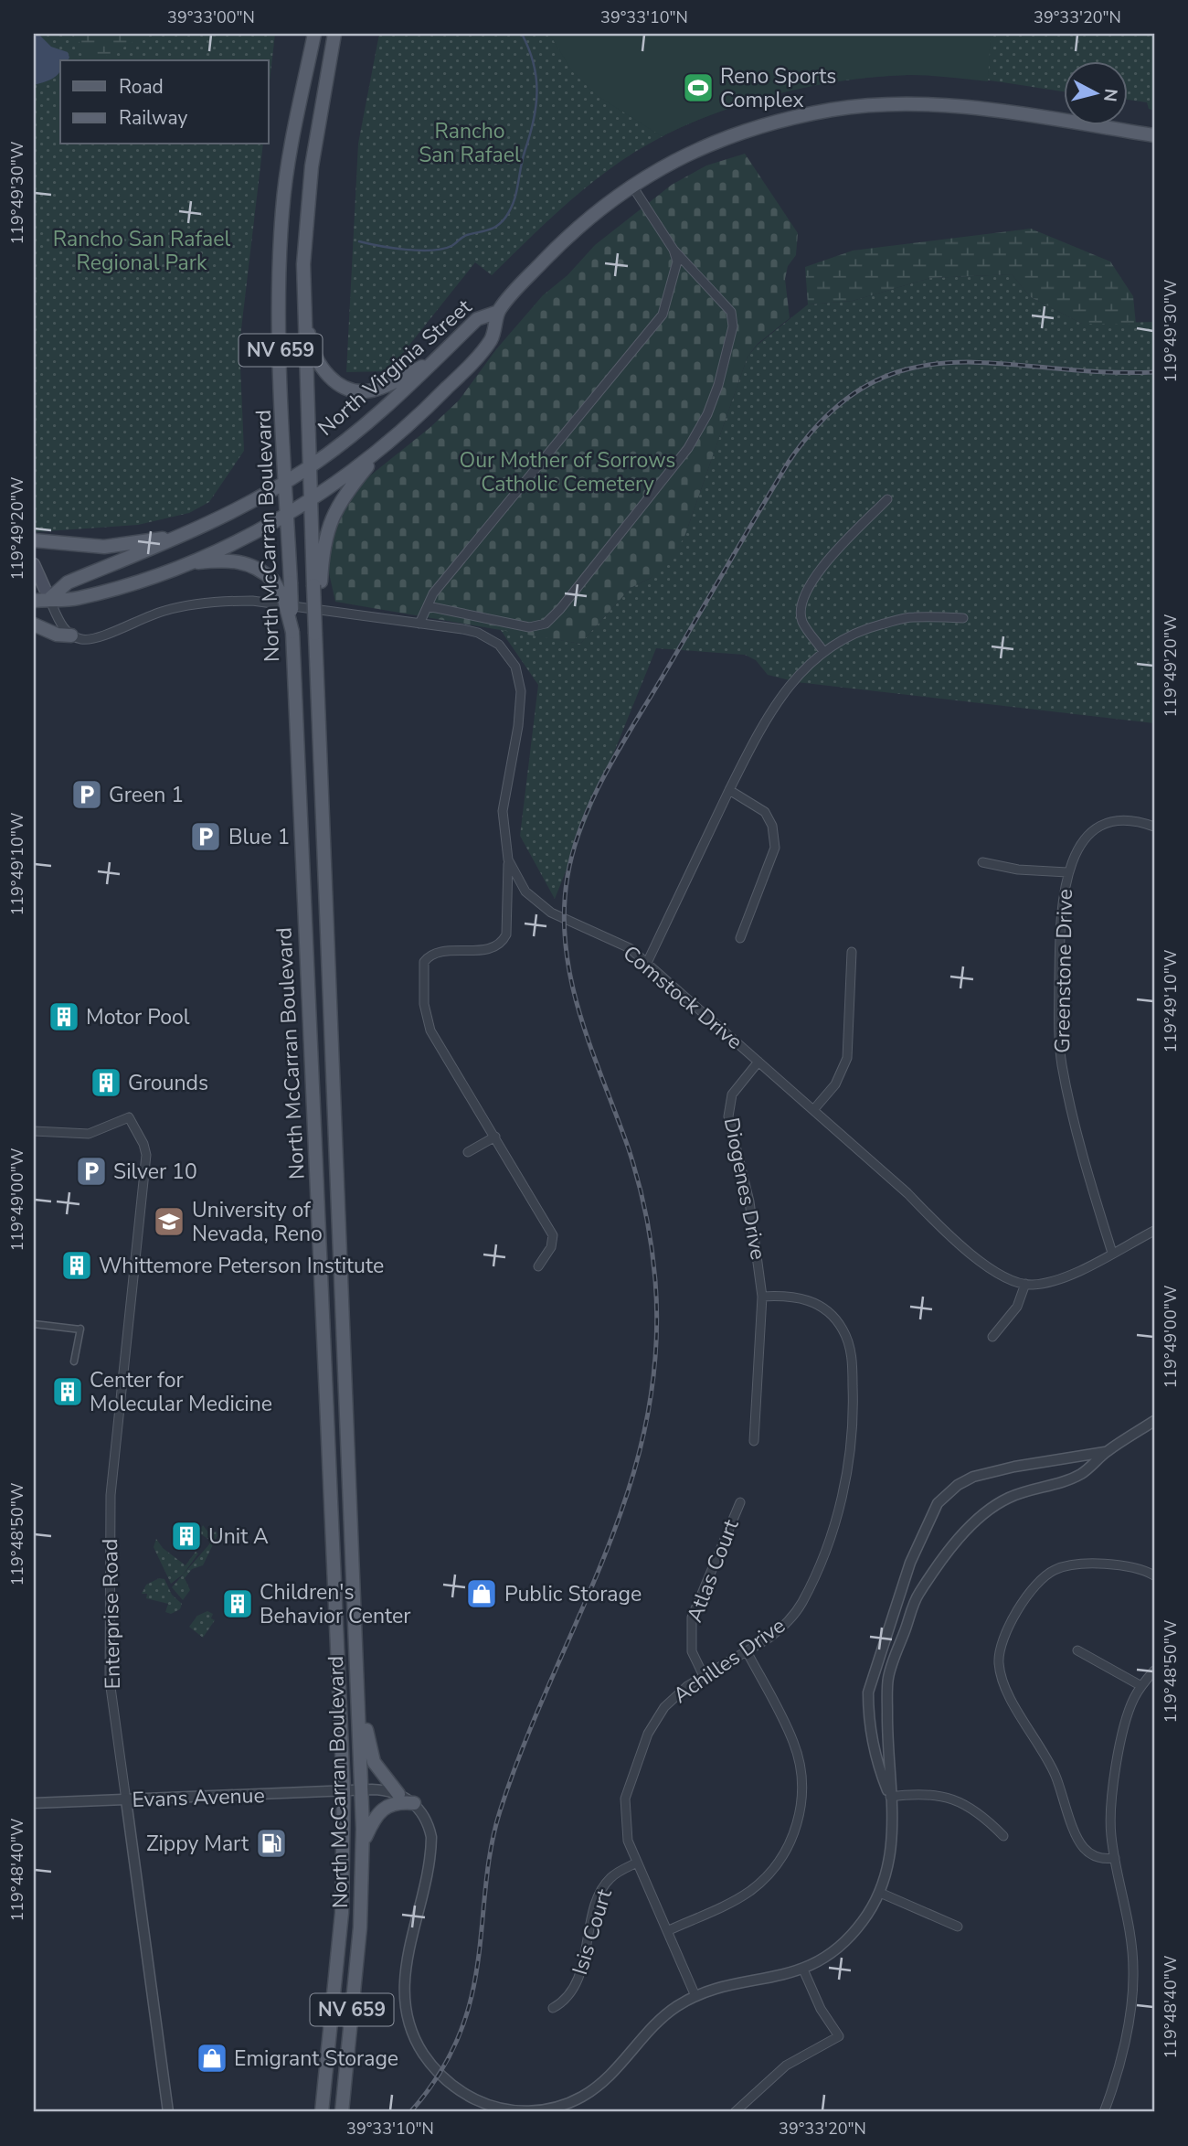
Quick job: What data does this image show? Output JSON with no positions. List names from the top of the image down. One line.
{"streets":{"main road":["NV 659","North Virginia Street","North McCarran Boulevard"],"street":["Greenstone Drive","Comstock Drive","Diogenes Drive","Atlas Court","Enterprise Road","Achilles Drive","Evans Avenue","Isis Court"]},"crossings":[["North Virginia Street","North McCarran Boulevard"],["North McCarran Boulevard","Evans Avenue"],["Comstock Drive","Diogenes Drive"],["Diogenes Drive","Achilles Drive"],["Atlas Court","Achilles Drive"],["Enterprise Road","Evans Avenue"],["Achilles Drive","Isis Court"]],"parks":["Rancho San Rafael","Rancho San Rafael Regional Park","Our Mother of Sorrows Catholic Cemetery"],"places":{"sports":["Reno Sports Complex"],"parking":["Green 1","Blue 1","Silver 10"],"building":["Motor Pool","Grounds","Whittemore Peterson Institute","Center for Molecular Medicine","Unit A","Children's Behavior Center"],"school or university":["University of Nevada, Reno"],"shop":["Public Storage","Emigrant Storage"],"fuel station":["Zippy Mart"]},"legend":["Road","Railway"],"north":"right","coordinates":["39°33'00\"N","39°33'10\"N","39°33'20\"N","119°49'30\"W","119°49'20\"W","119°49'10\"W","119°49'00\"W","119°48'50\"W","119°48'40\"W"]}
